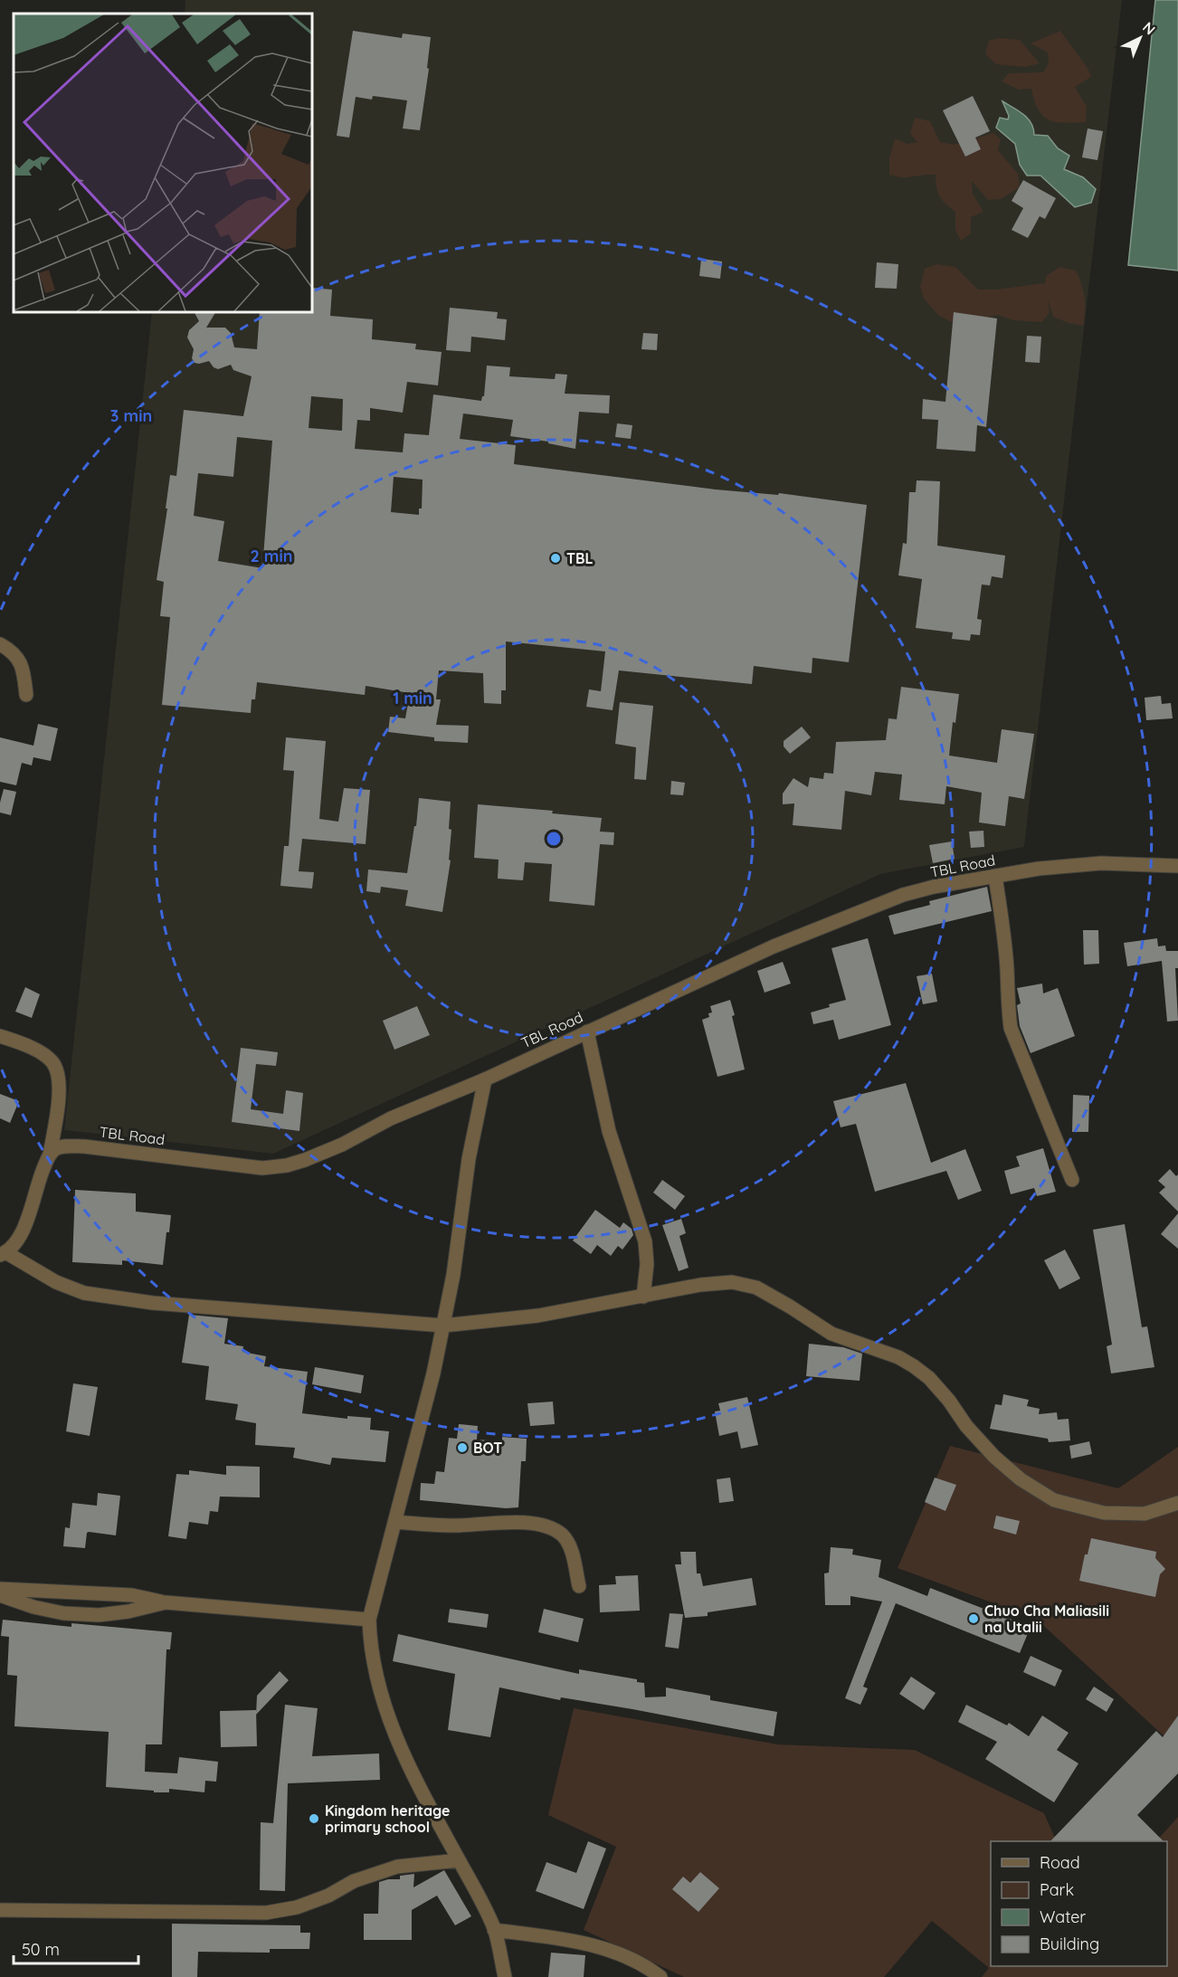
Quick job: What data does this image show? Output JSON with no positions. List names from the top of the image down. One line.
{"streets":{"street":["TBL Road"]},"places":["TBL","BOT","Chuo Cha Maliasili na Utalii","Kingdom heritage primary school"],"legend":["Road","Park","Water","Building"],"scale_bar":"50 m","north":"top right","rings":["3 min","2 min","1 min"]}
